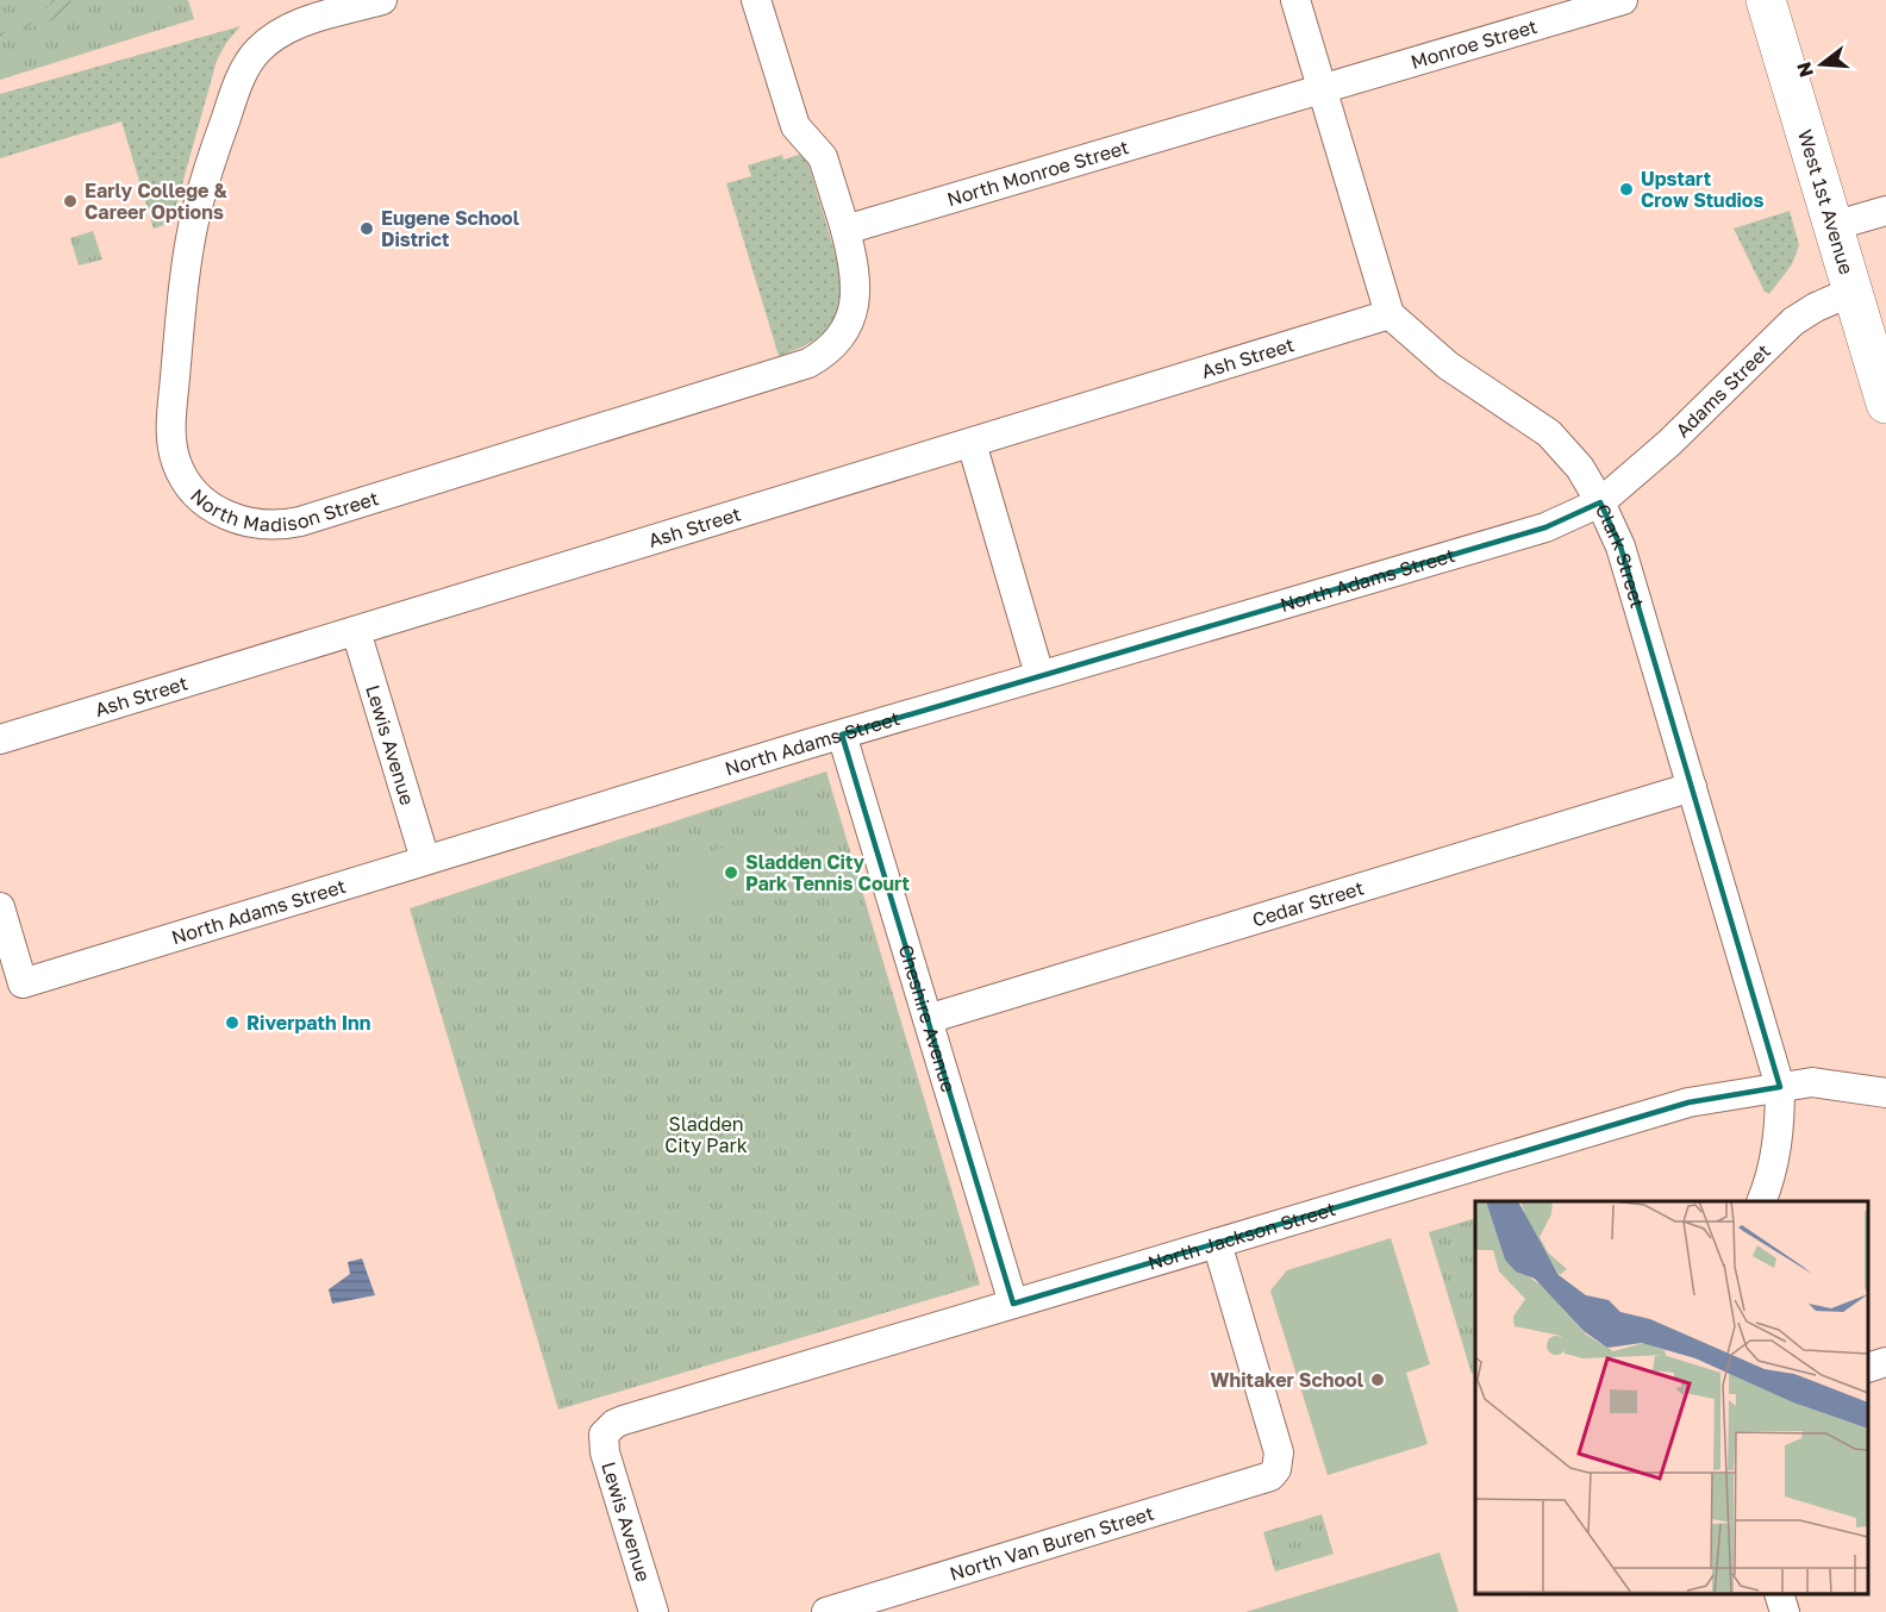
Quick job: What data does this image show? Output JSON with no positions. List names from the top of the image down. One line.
{"streets":{"street":["Monroe Street","North Monroe Street","West 1st Avenue","Ash Street","Adams Street","North Madison Street","Clark Street","North Adams Street","Lewis Avenue","Cedar Street","Cheshire Avenue","North Jackson Street","North Van Buren Street"]},"crossings":[["Monroe Street","North Monroe Street"],["North Monroe Street","North Madison Street"],["West 1st Avenue","Adams Street"],["Ash Street","Clark Street"],["Ash Street","Lewis Avenue"],["Adams Street","Clark Street"],["Adams Street","North Adams Street"],["Clark Street","North Adams Street"],["Clark Street","Cedar Street"],["Clark Street","North Jackson Street"],["North Adams Street","Lewis Avenue"],["North Adams Street","Cheshire Avenue"],["Lewis Avenue","North Jackson Street"],["Cedar Street","Cheshire Avenue"],["Cheshire Avenue","North Jackson Street"],["North Jackson Street","North Van Buren Street"]],"parks":["Sladden City Park"],"places":["Upstart Crow Studios","Early College & Career Options","Eugene School District","Sladden City Park Tennis Court","Riverpath Inn","Whitaker School"],"north":"left"}
